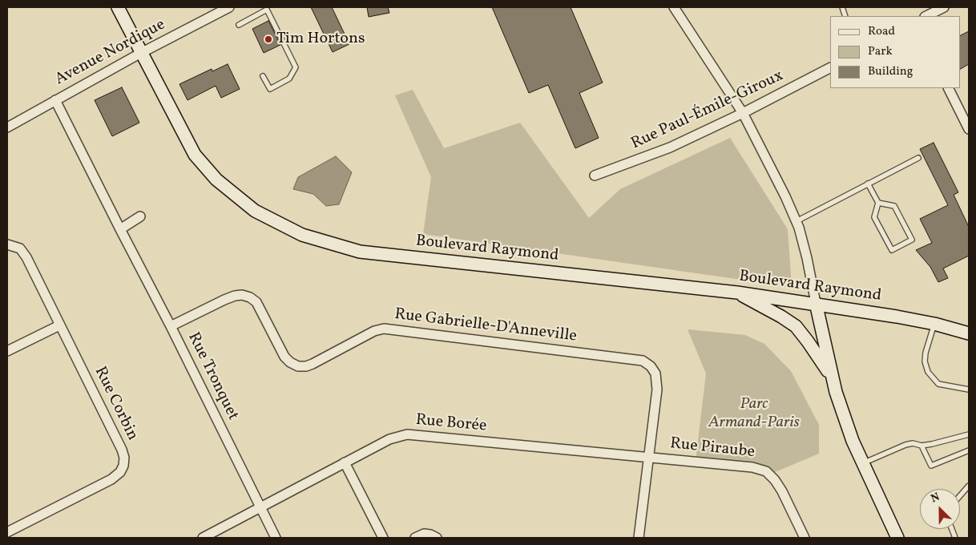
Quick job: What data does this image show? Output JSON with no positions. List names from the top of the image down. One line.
{"streets":{"street":["Avenue Nordique","Rue Paul-Émile-Giroux","Boulevard Raymond","Rue Gabrielle-D'Anneville","Rue Tronquet","Rue Corbin","Rue Borée","Rue Piraube"]},"crossings":[["Avenue Nordique","Boulevard Raymond"],["Avenue Nordique","Rue Tronquet"],["Rue Gabrielle-D'Anneville","Rue Tronquet"],["Rue Gabrielle-D'Anneville","Rue Borée"],["Rue Gabrielle-D'Anneville","Rue Piraube"],["Rue Tronquet","Rue Borée"],["Rue Borée","Rue Piraube"]],"parks":["Parc Armand-Paris"],"places":["Tim Hortons"],"legend":["Road","Park","Building"],"north":"top left"}
